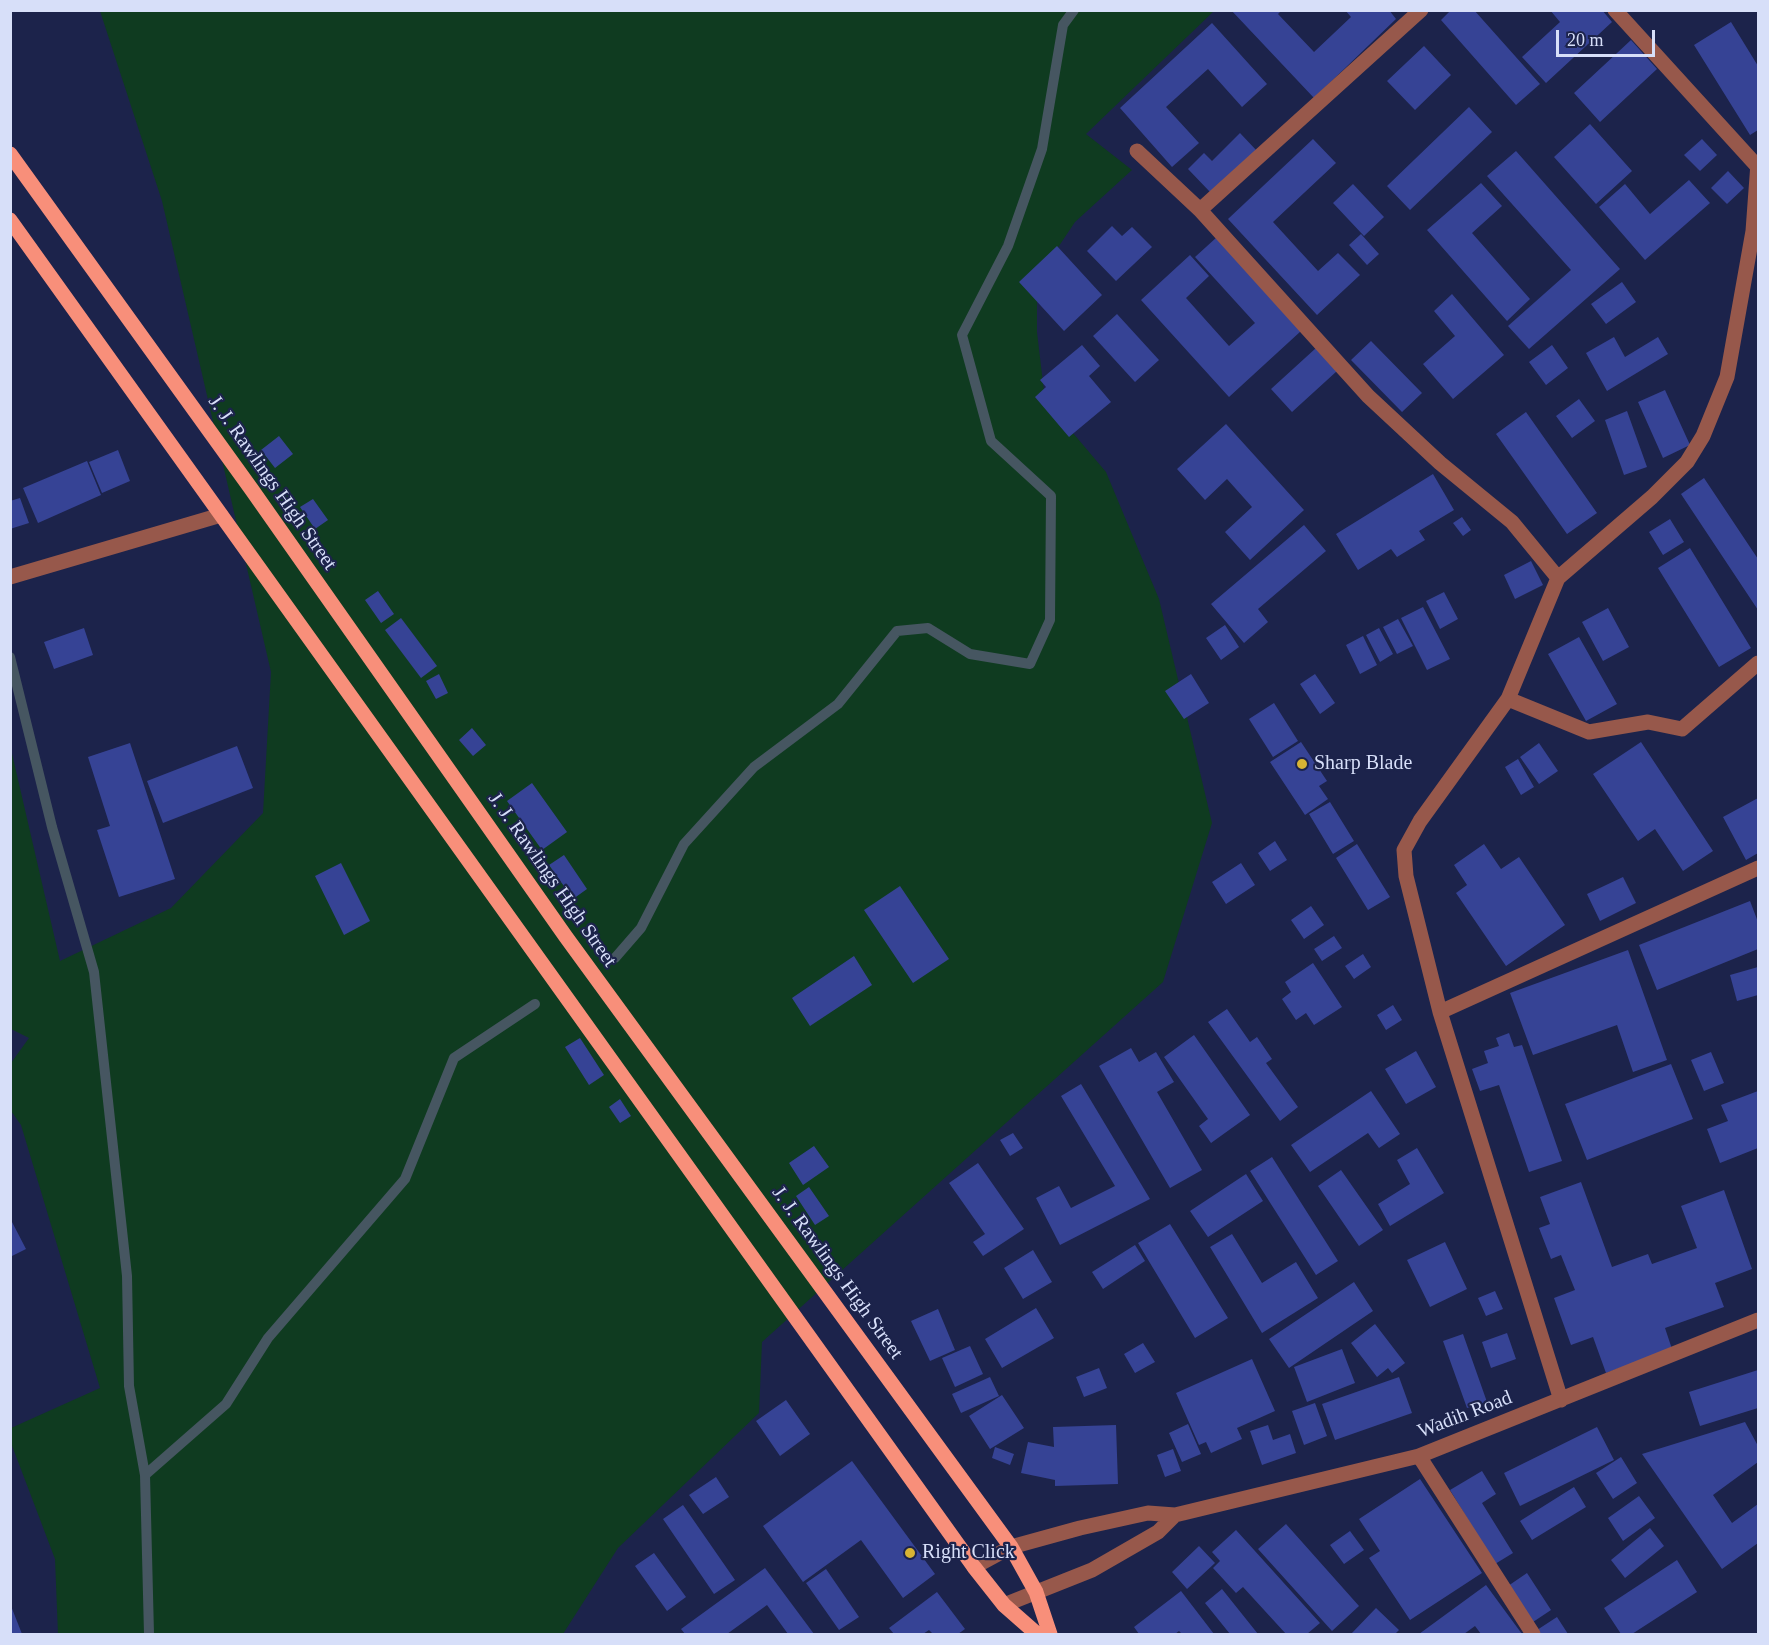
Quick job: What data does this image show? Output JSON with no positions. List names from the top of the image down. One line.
{"streets":{"main road":["J. J. Rawlings High Street"],"street":["Wadih Road"]},"crossings":[["J. J. Rawlings High Street","Wadih Road"]],"places":["Sharp Blade","Right Click"],"scale_bar":"20 m"}
